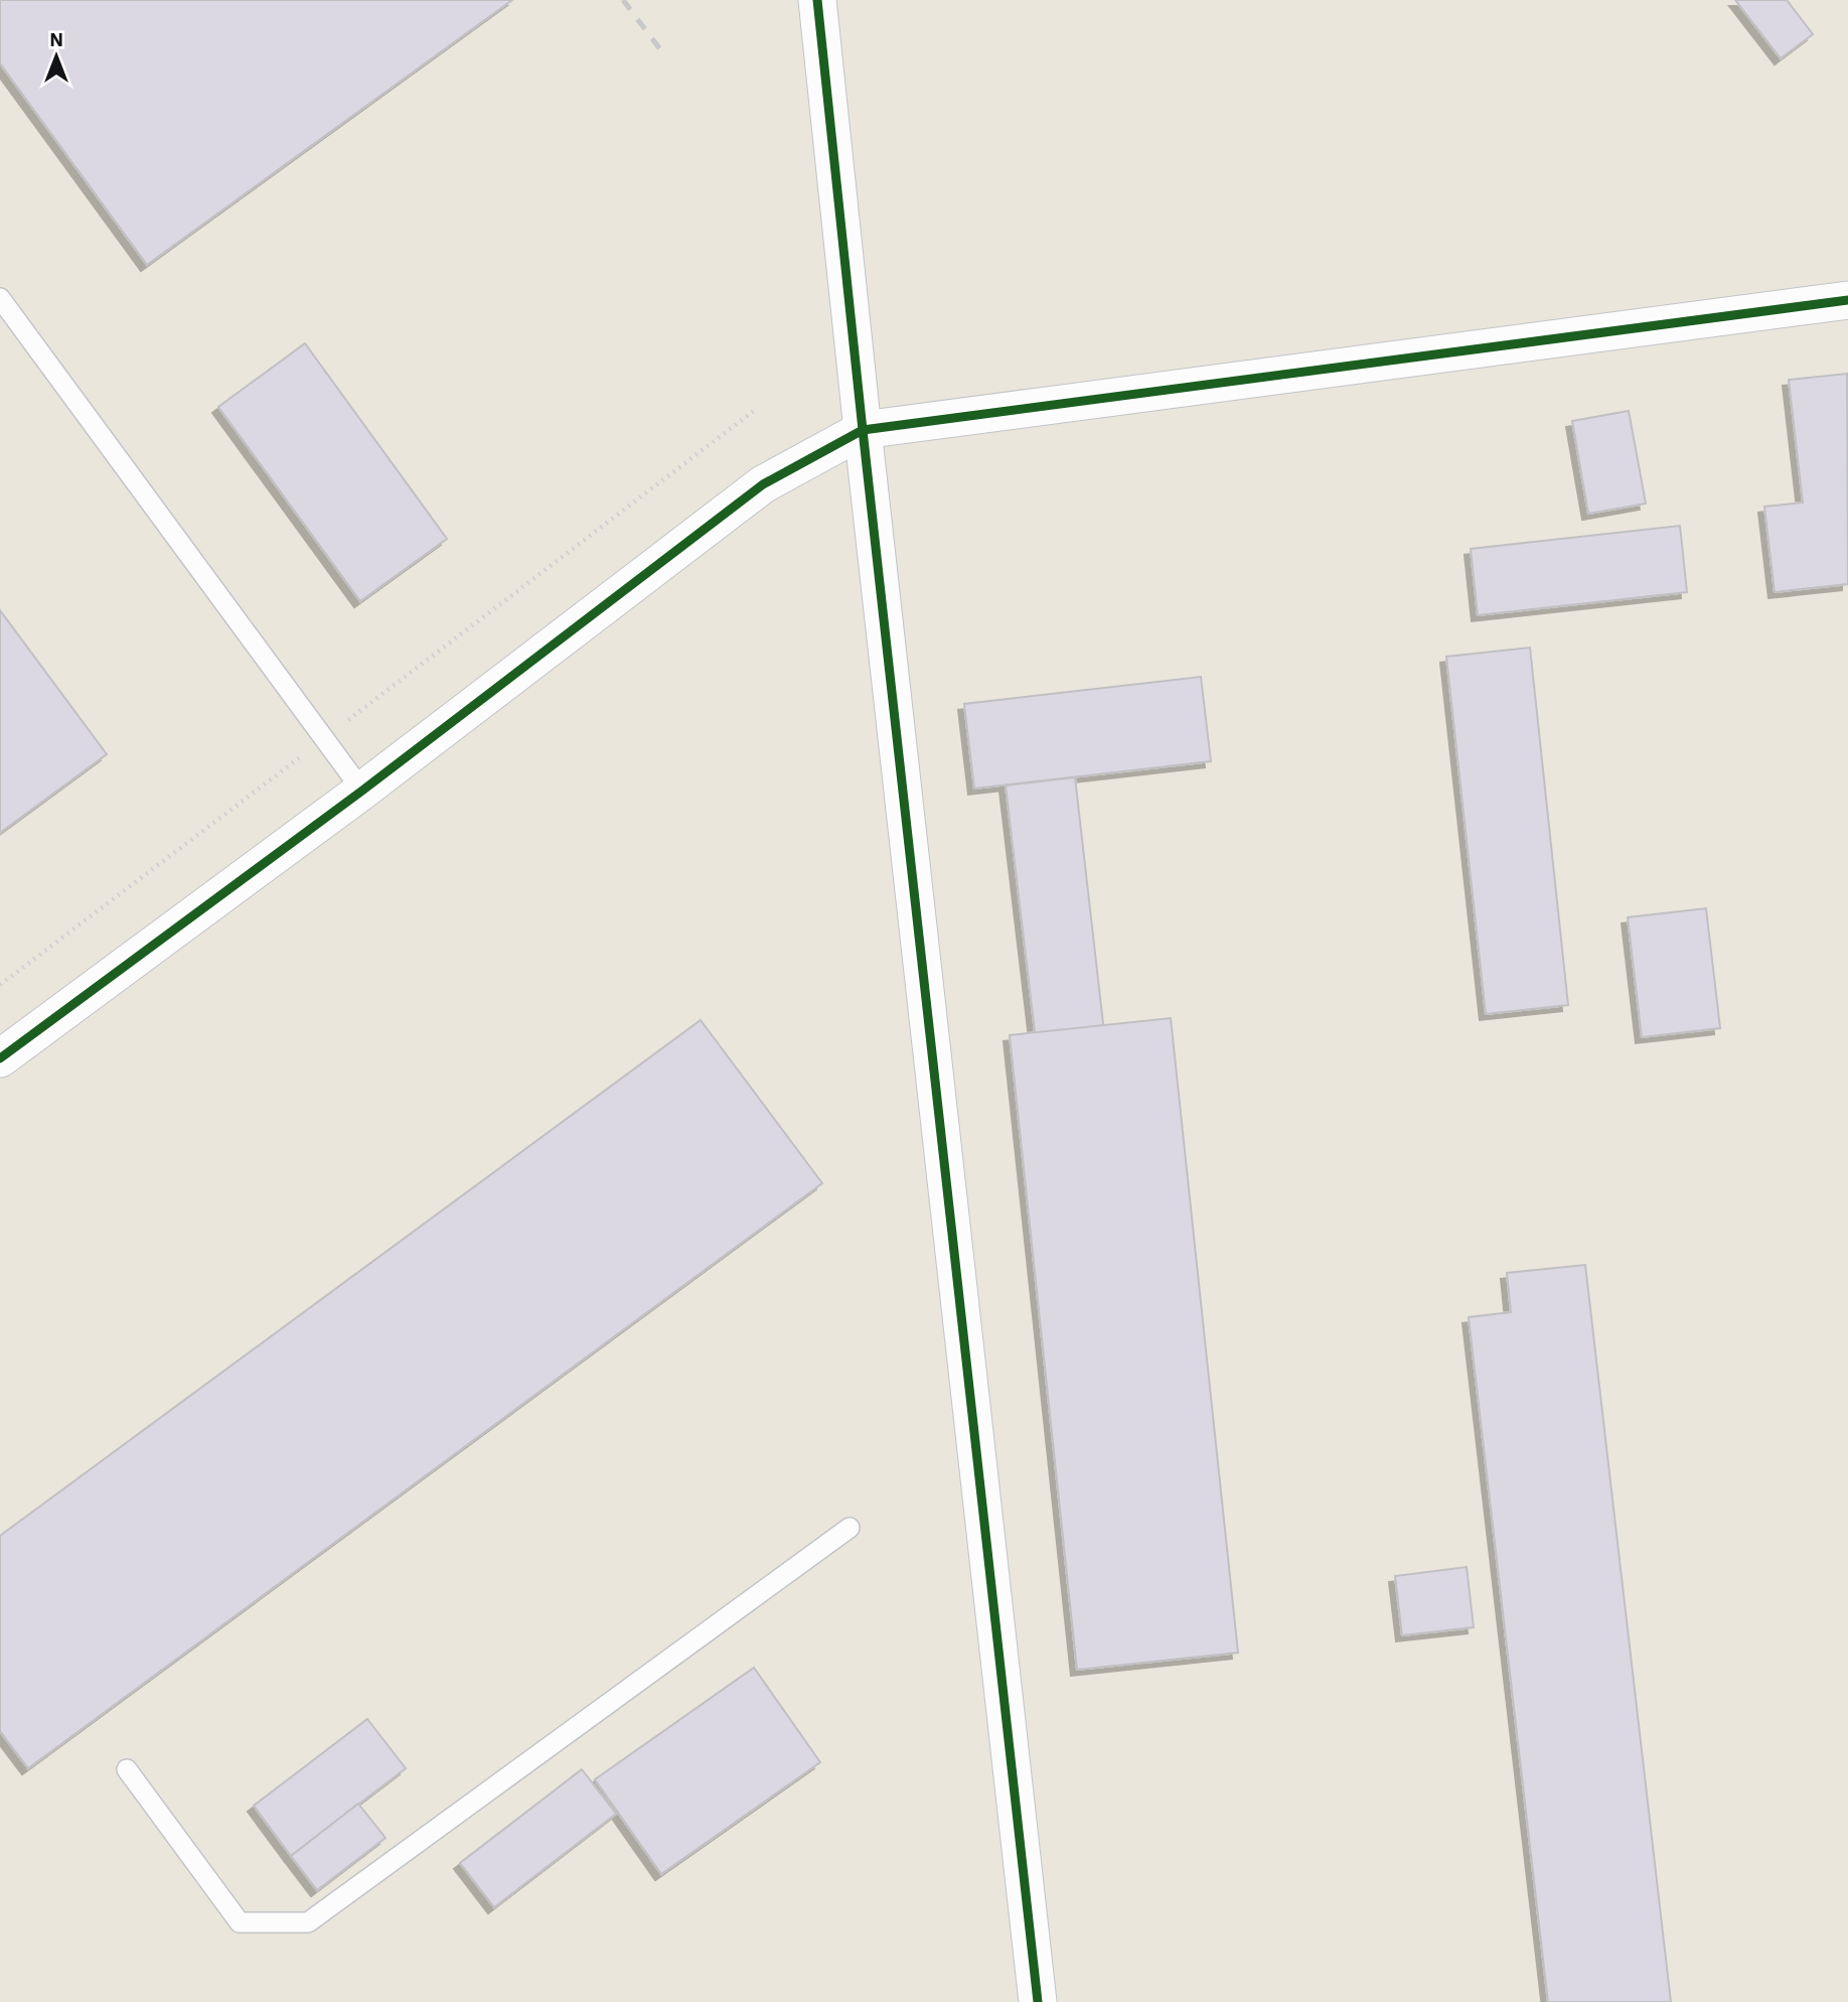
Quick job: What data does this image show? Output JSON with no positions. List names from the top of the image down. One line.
{"north":"top"}
